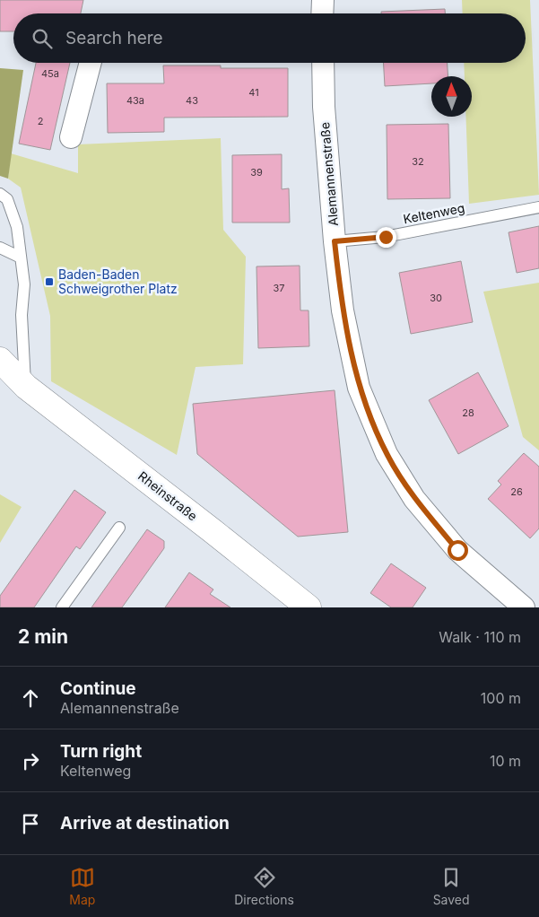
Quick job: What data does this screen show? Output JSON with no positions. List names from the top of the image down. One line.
{"streets":{"street":["Alemannenstraße","Rheinstraße"],"lane":["Keltenweg"]},"crossings":[["Alemannenstraße","Keltenweg"]],"places":{"transit":["Baden-Baden Schweigrother Platz"]},"house_numbers":["45a","41","43a","43","2","32","39","37","30","28","26"],"north":"top","page":{"search":"Search here","heading":["2 min","Walk · 110 m"],"list":[["Continue","Alemannenstraße","100 m"],["Turn right","Keltenweg","10 m"],"Arrive at destination"],"nav":["Map","Directions","Saved"]}}
